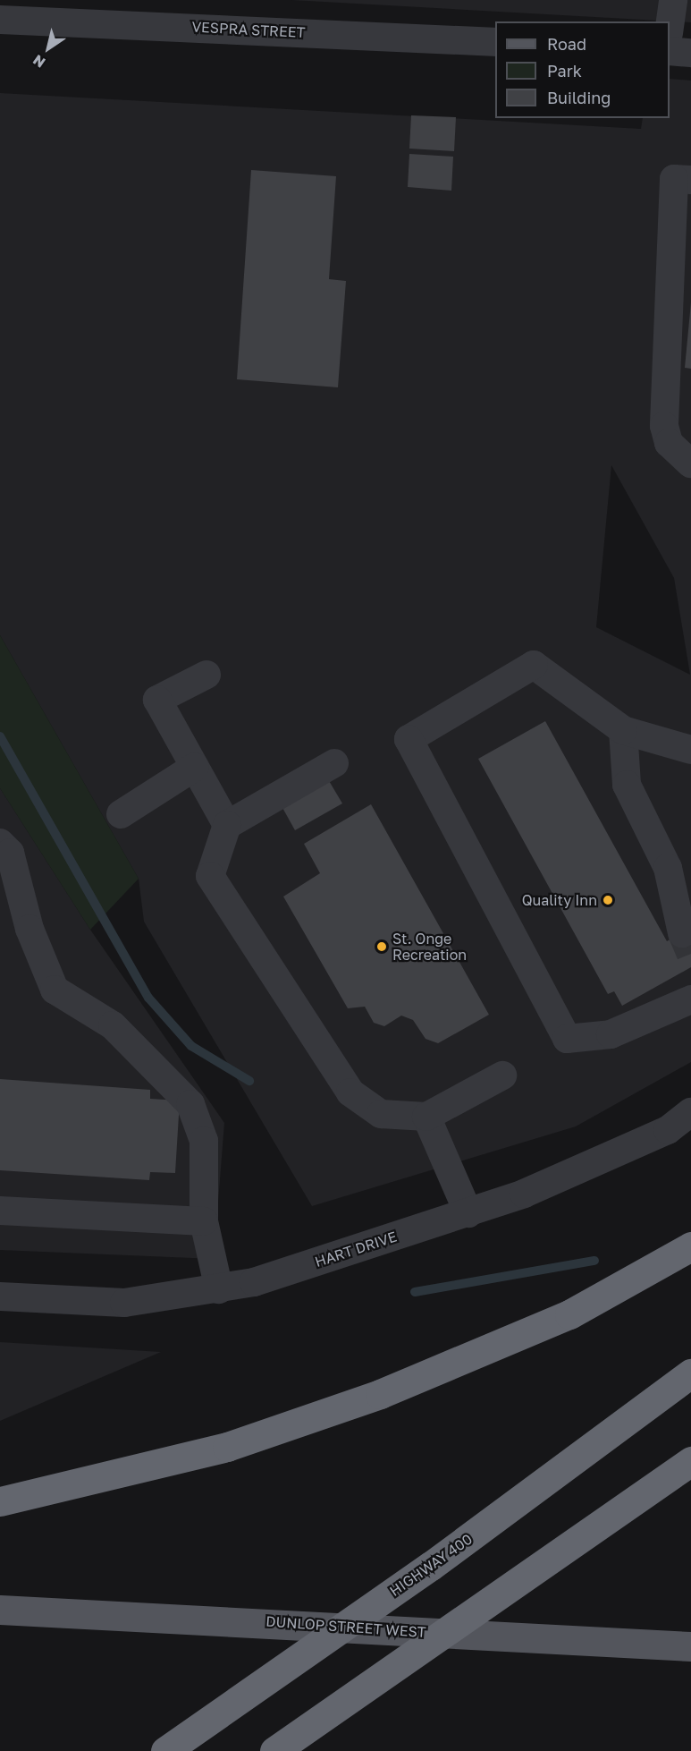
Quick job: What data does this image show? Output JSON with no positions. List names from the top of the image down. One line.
{"streets":{"highway":["HIGHWAY 400"],"main road":["DUNLOP STREET WEST"],"street":["VESPRA STREET","HART DRIVE"]},"places":["Quality Inn","St. Onge Recreation"],"legend":["Road","Park","Building"],"north":"bottom left"}
